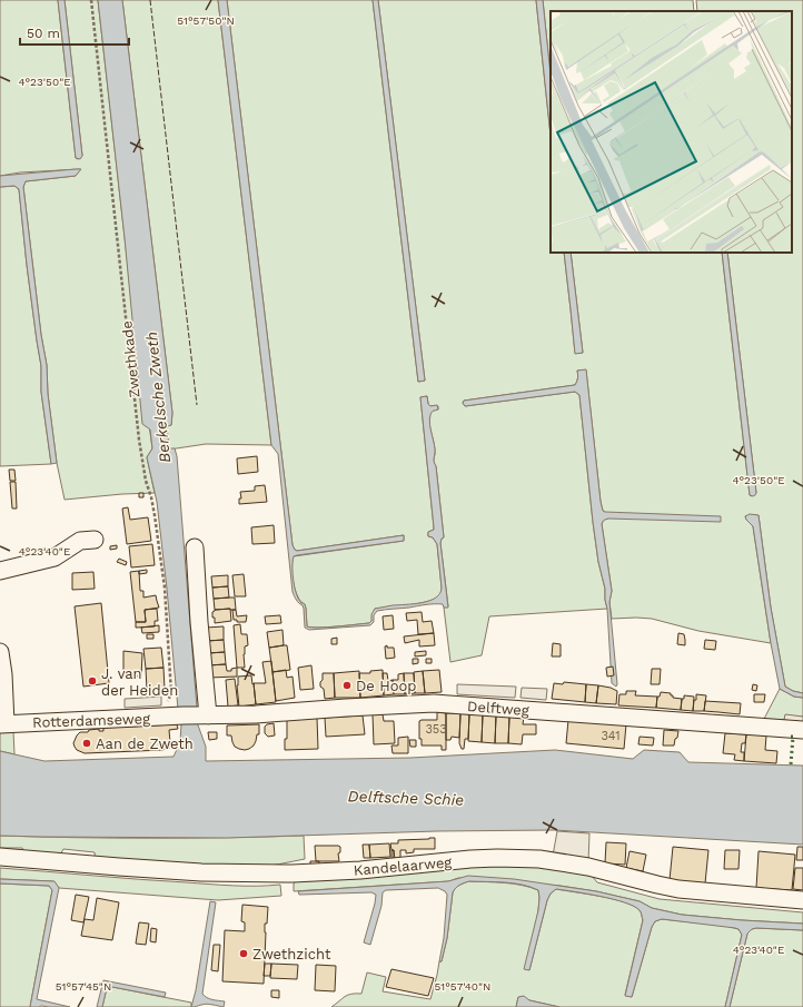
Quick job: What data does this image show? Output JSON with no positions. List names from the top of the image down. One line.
{"streets":{"street":["Delftweg","Rotterdamseweg","Kandelaarweg"],"path":["Zwethkade"]},"crossings":[["Zwethkade","Delftweg"],["Zwethkade","Rotterdamseweg"],["Delftweg","Rotterdamseweg"]],"water":["Berkelsche Zweth","Delftsche Schie"],"places":["J. van der Heiden","De Hoop","Aan de Zweth","Zwethzicht"],"house_numbers":["353","341"],"scale_bar":"50 m","coordinates":["51°57'50\"N","4°23'50\"E","4°23'40\"E","51°57'45\"N","51°57'40\"N"]}
